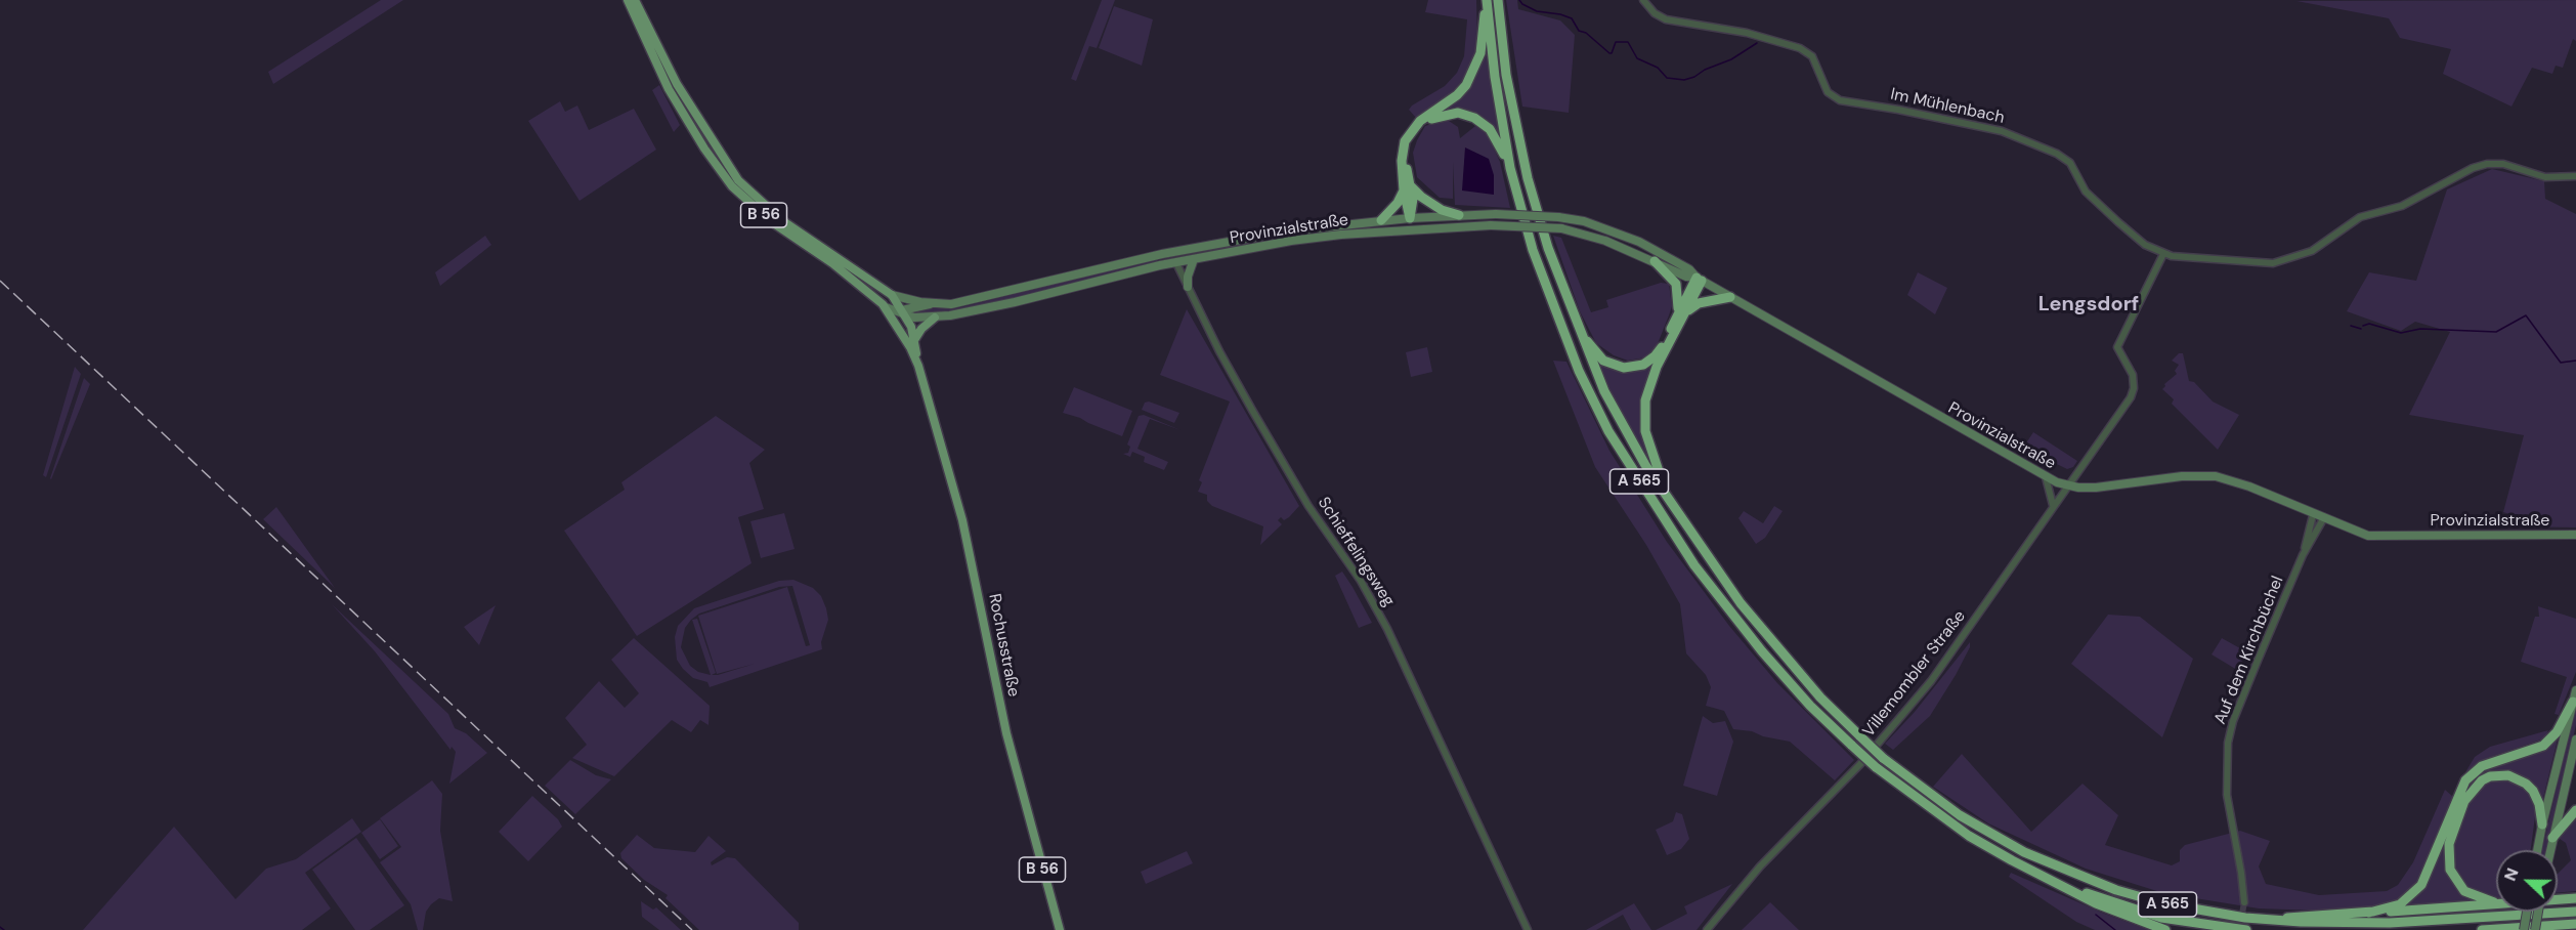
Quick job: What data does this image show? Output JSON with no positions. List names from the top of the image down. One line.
{"streets":{"highway":["A 565"],"main road":["B 56","Provinzialstraße","Rochusstraße"],"street":["Im Mühlenbach","Schieffelingsweg","Auf dem Kirchbüchel","Villemombler Straße"]},"crossings":[["Im Mühlenbach","Villemombler Straße"],["B 56","Provinzialstraße"],["B 56","Rochusstraße"],["Provinzialstraße","Schieffelingsweg"],["Provinzialstraße","Rochusstraße"],["Provinzialstraße","Auf dem Kirchbüchel"],["Provinzialstraße","Villemombler Straße"]],"districts":["Lengsdorf"],"north":"left"}
